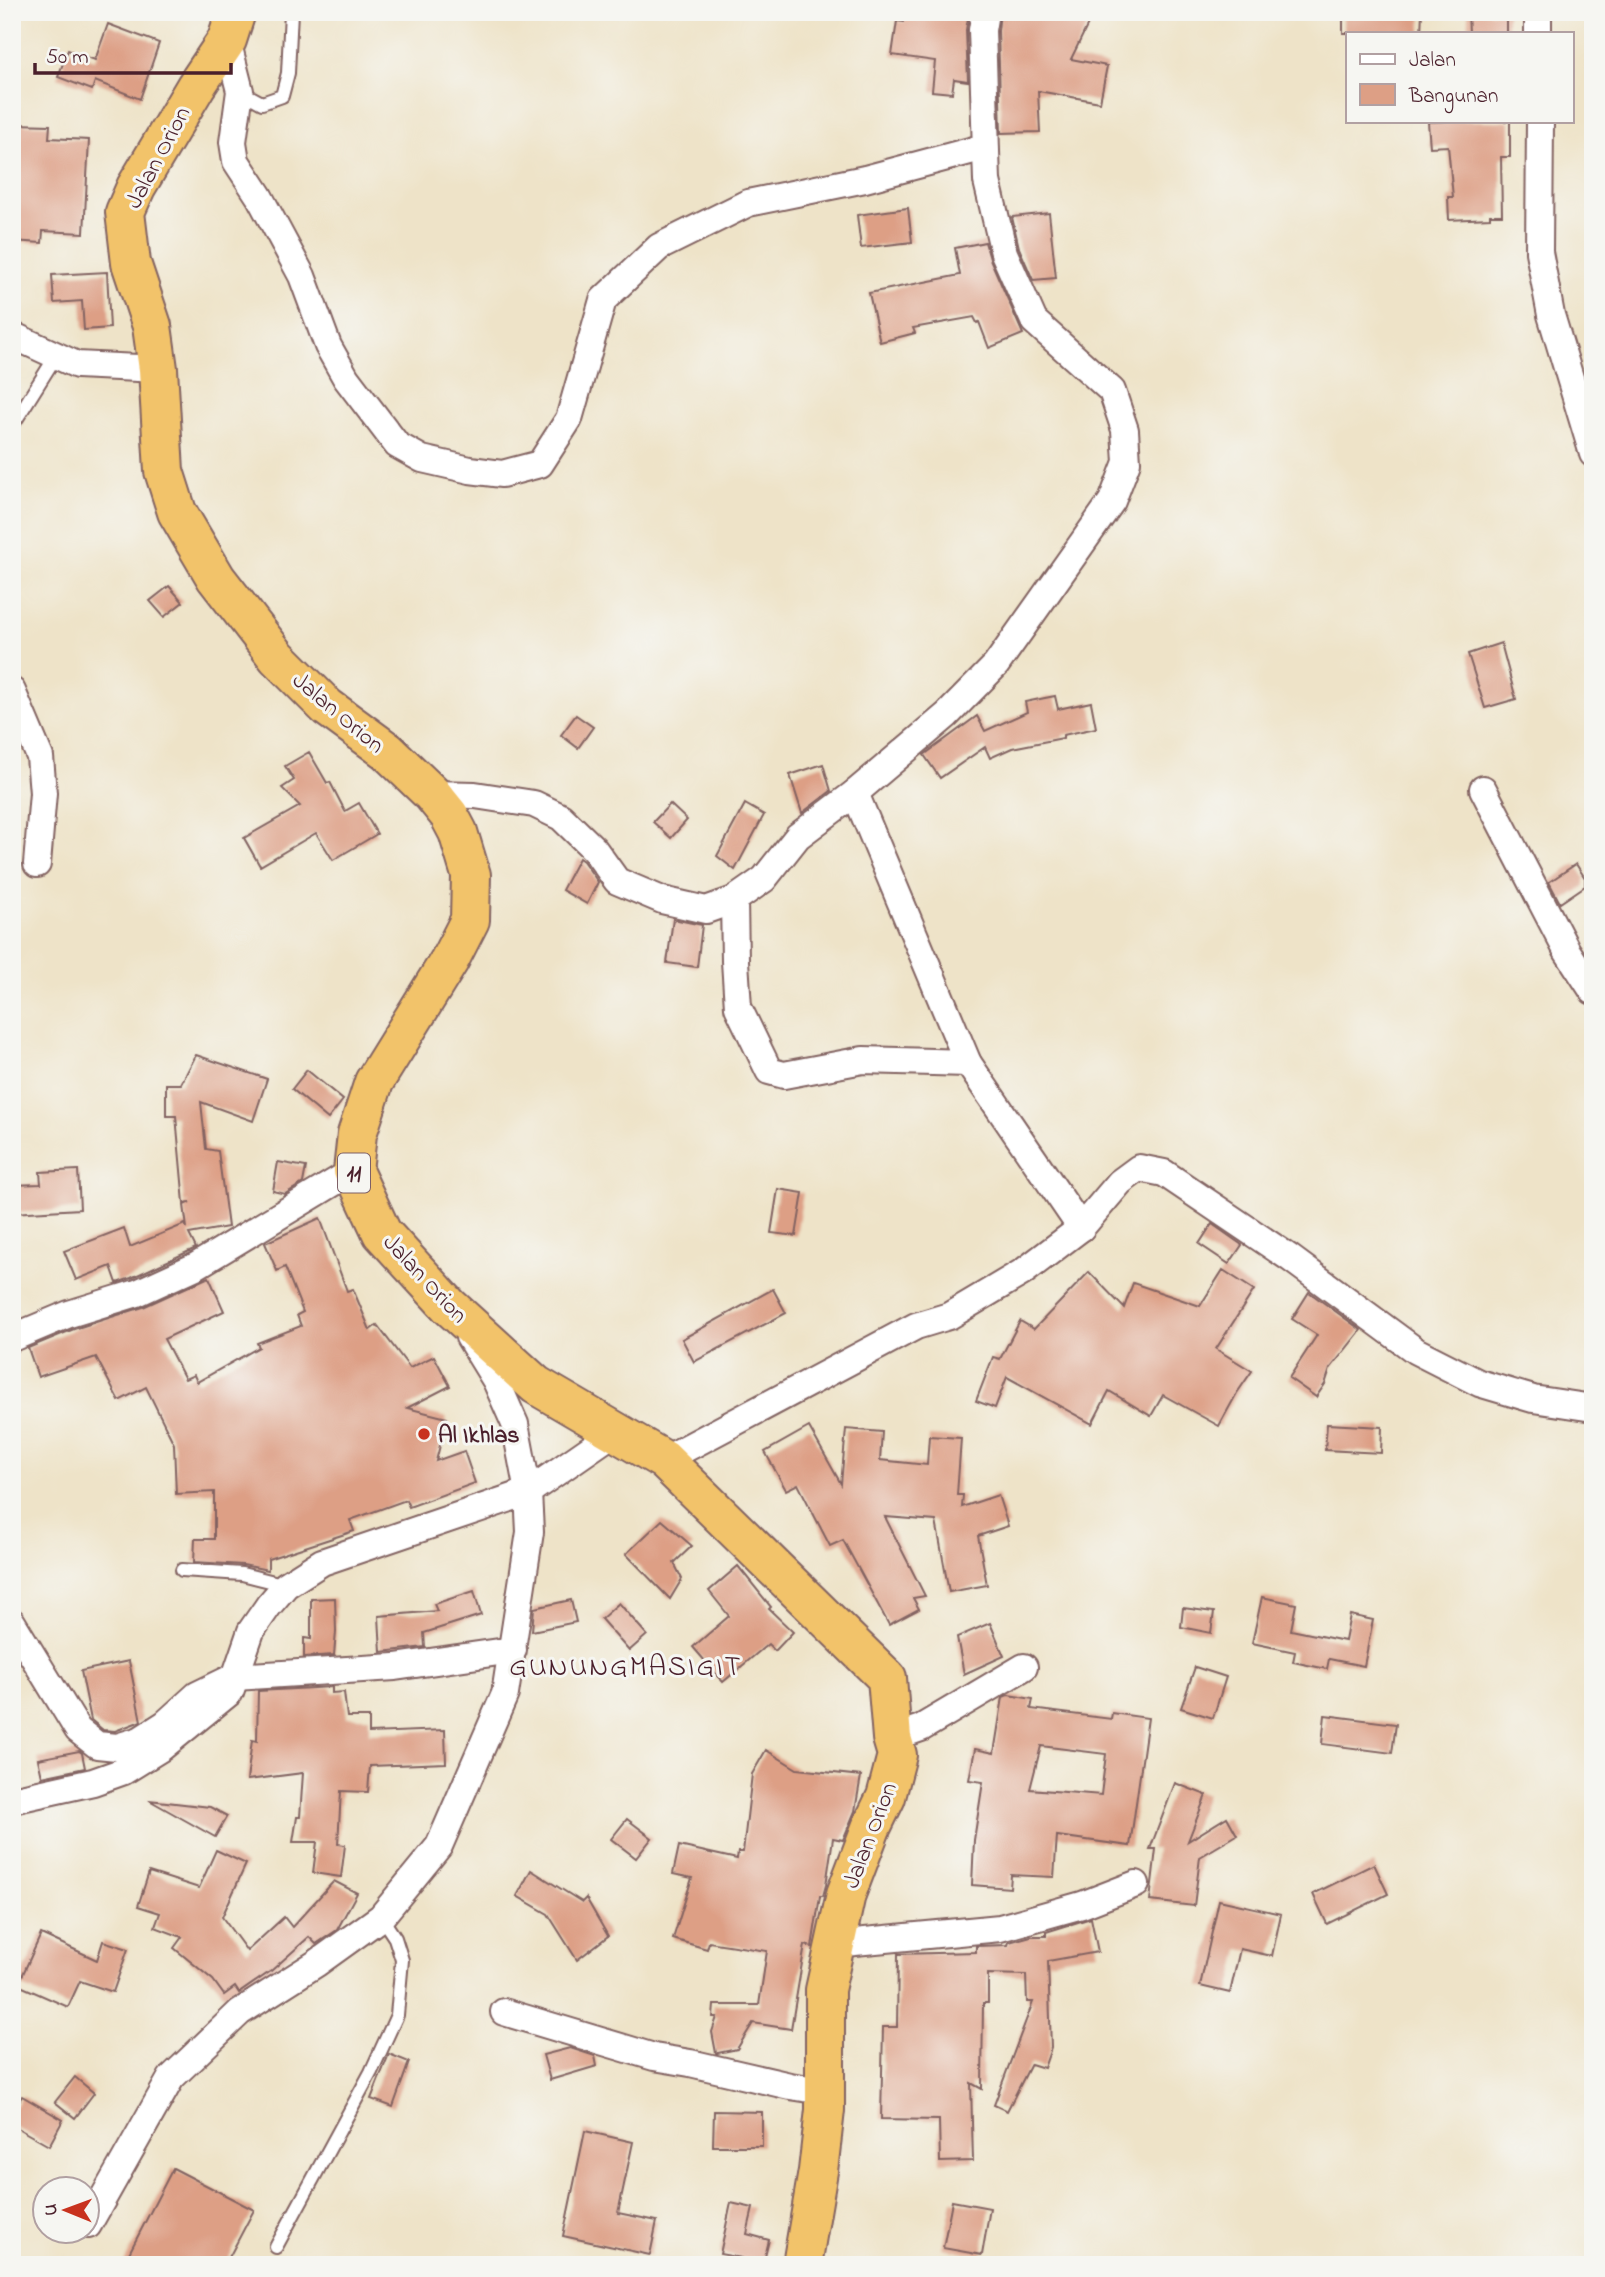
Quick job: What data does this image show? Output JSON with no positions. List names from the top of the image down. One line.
{"streets":{"highway":["Jalan Orion","11"]},"districts":["GUNUNGMASIGIT"],"places":["Al Ikhlas"],"legend":["Jalan","Bangunan"],"scale_bar":"50 m","north":"left"}
